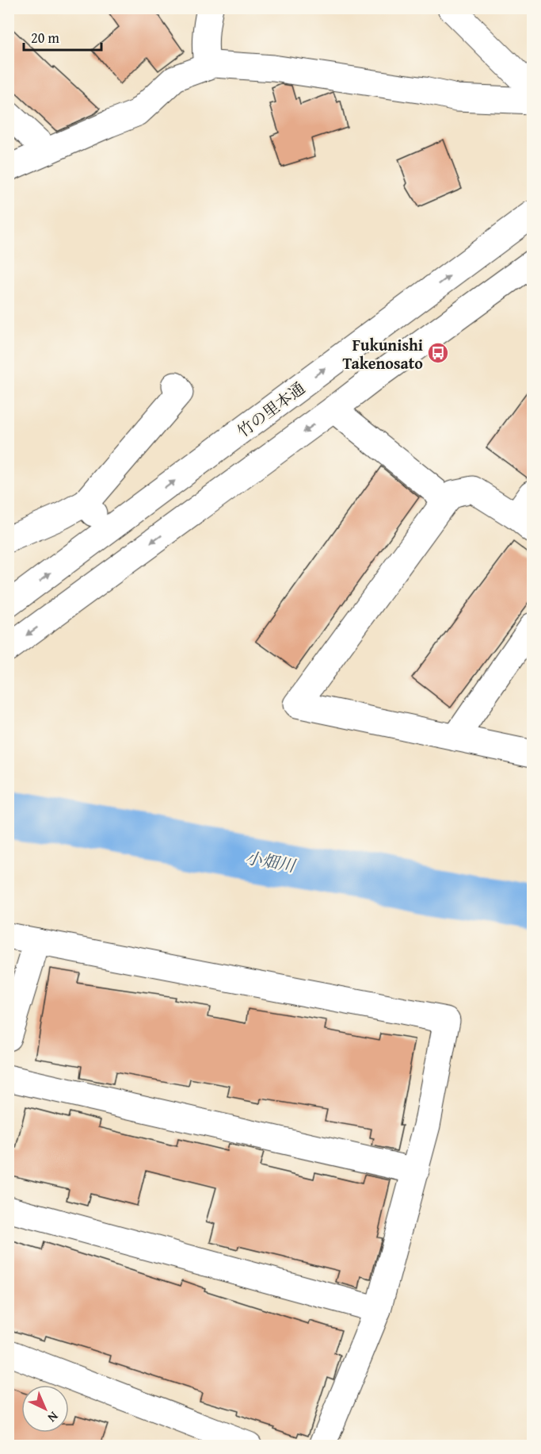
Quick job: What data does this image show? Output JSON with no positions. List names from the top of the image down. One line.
{"streets":{"street":["竹の里本通"]},"water":["小畑川"],"places":{"bus stop":["Fukunishi Takenosato"]},"scale_bar":"20 m","north":"bottom right"}
